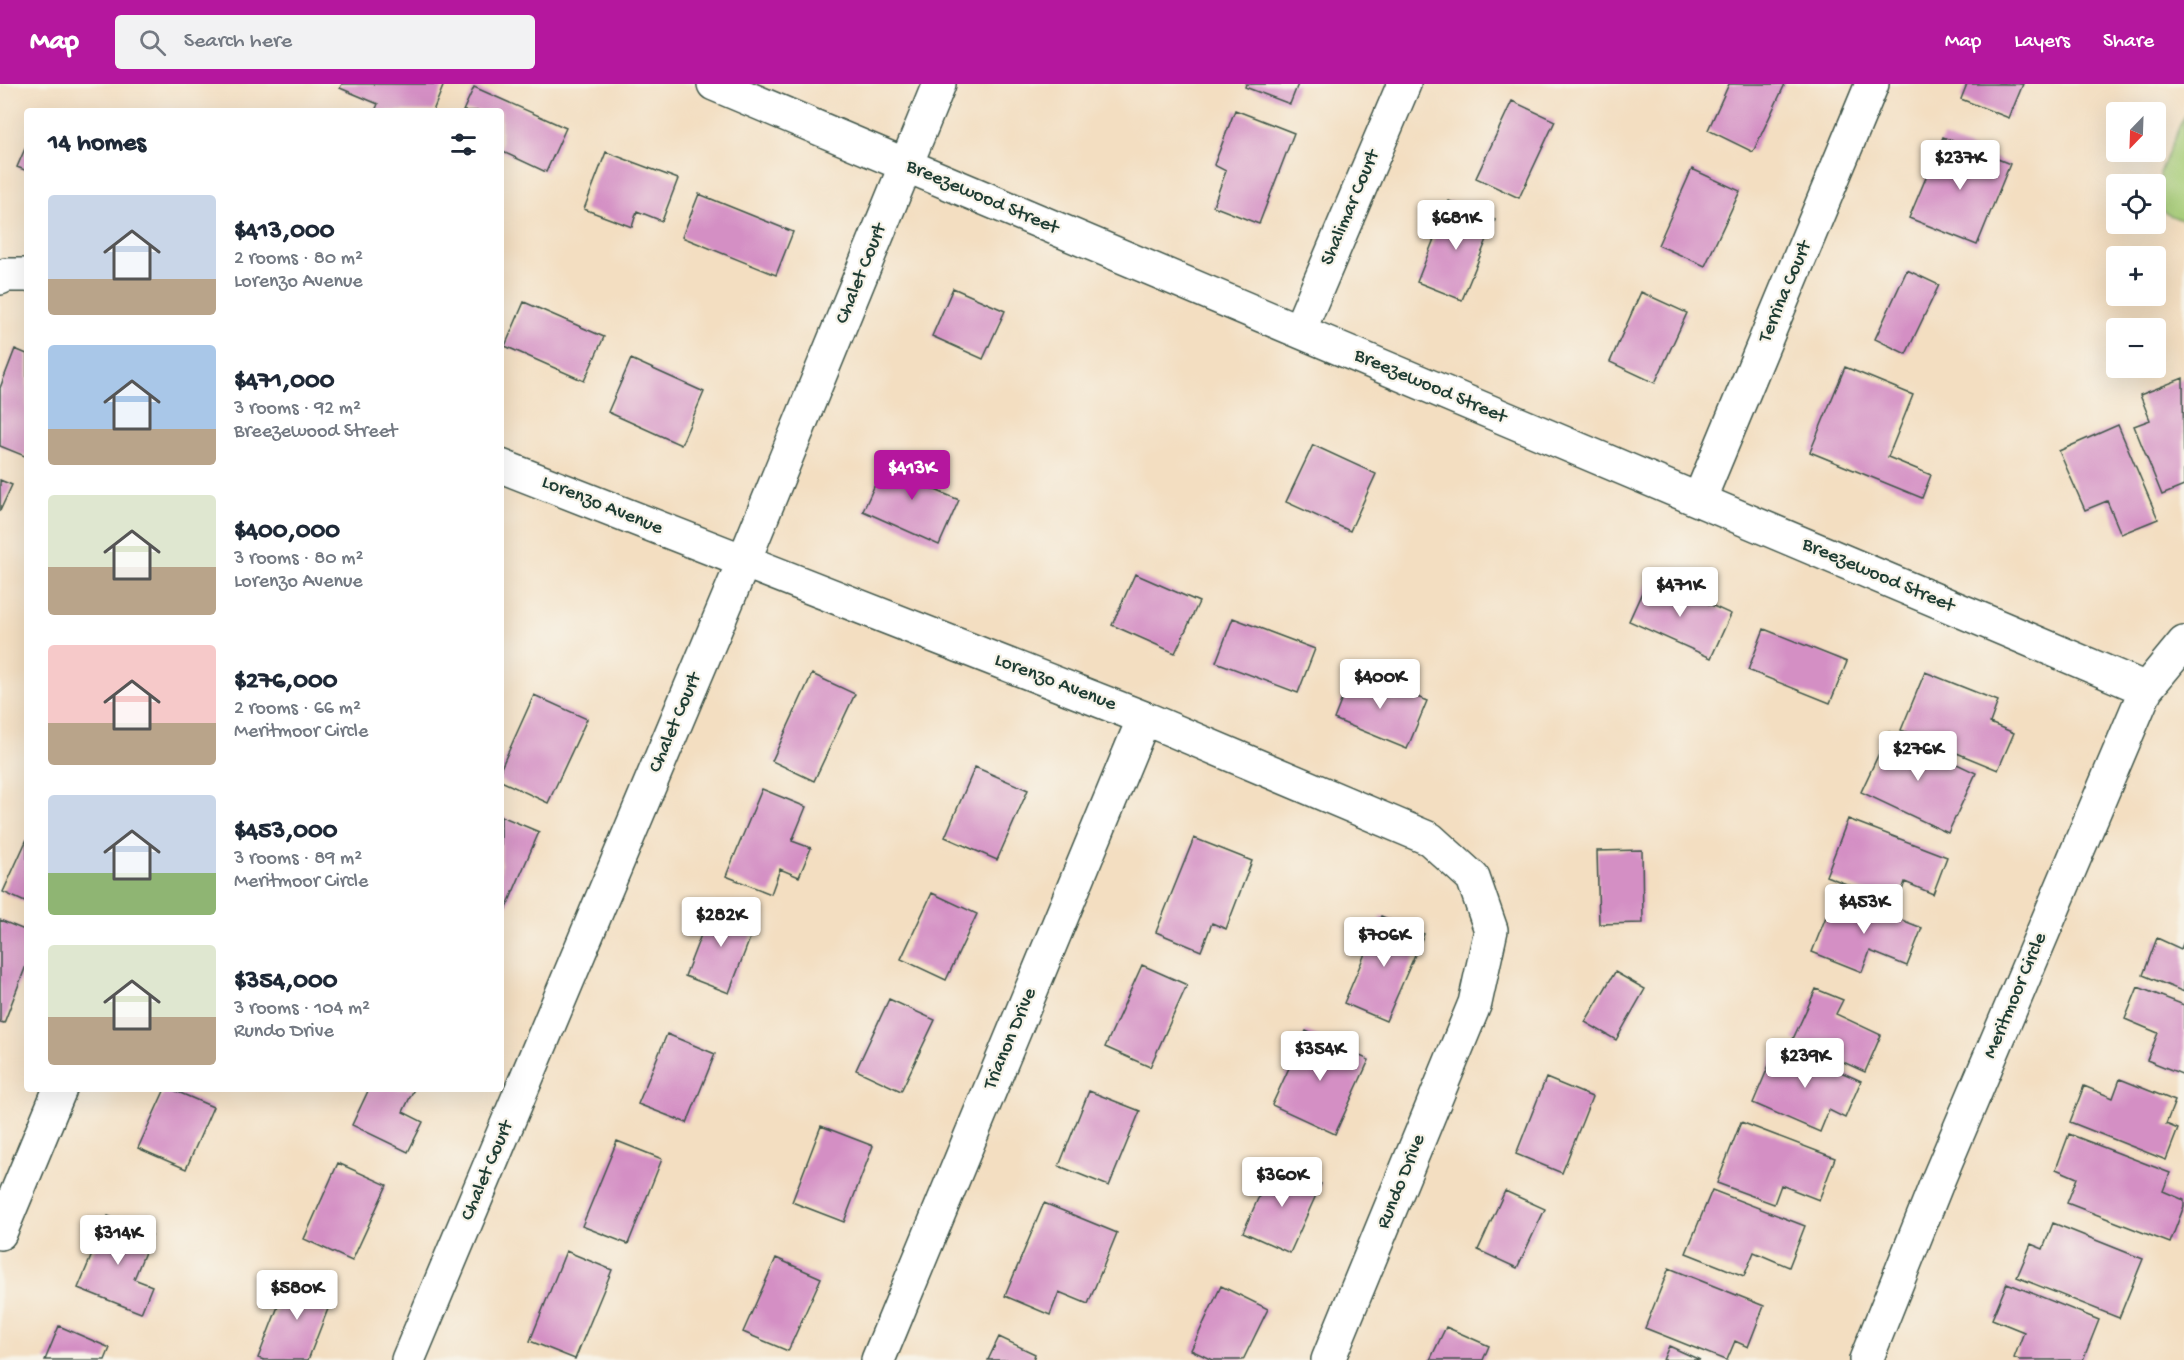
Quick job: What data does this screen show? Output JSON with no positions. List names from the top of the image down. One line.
{"streets":{"street":["Breezewood Street","Shalimar Court","Chalet Court","Terrina Court","Lorenzo Avenue","Meritmoor Circle","Trianon Drive","Rundo Drive"]},"crossings":[["Breezewood Street","Shalimar Court"],["Breezewood Street","Chalet Court"],["Breezewood Street","Terrina Court"],["Breezewood Street","Meritmoor Circle"],["Chalet Court","Lorenzo Avenue"],["Lorenzo Avenue","Trianon Drive"],["Lorenzo Avenue","Rundo Drive"]],"north":"bottom left","page":{"header":"Map","search":"Search here","nav":["Map","Layers","Share"],"map_buttons":["+","−"],"heading":"14 homes","price":["$237K","$681K","$413K","$471K","$400K","$276K","$453K","$282K","$706K","$354K","$239K","$360K","$314K","$580K"],"list":[{"name":"$413,000","note":"2 rooms · 80 m² · Lorenzo Avenue"},{"name":"$471,000","note":"3 rooms · 92 m² · Breezewood Street"},{"name":"$400,000","note":"3 rooms · 80 m² · Lorenzo Avenue"},{"name":"$276,000","note":"2 rooms · 66 m² · Meritmoor Circle"},{"name":"$453,000","note":"3 rooms · 89 m² · Meritmoor Circle"},{"name":"$354,000","note":"3 rooms · 104 m² · Rundo Drive"}]}}
